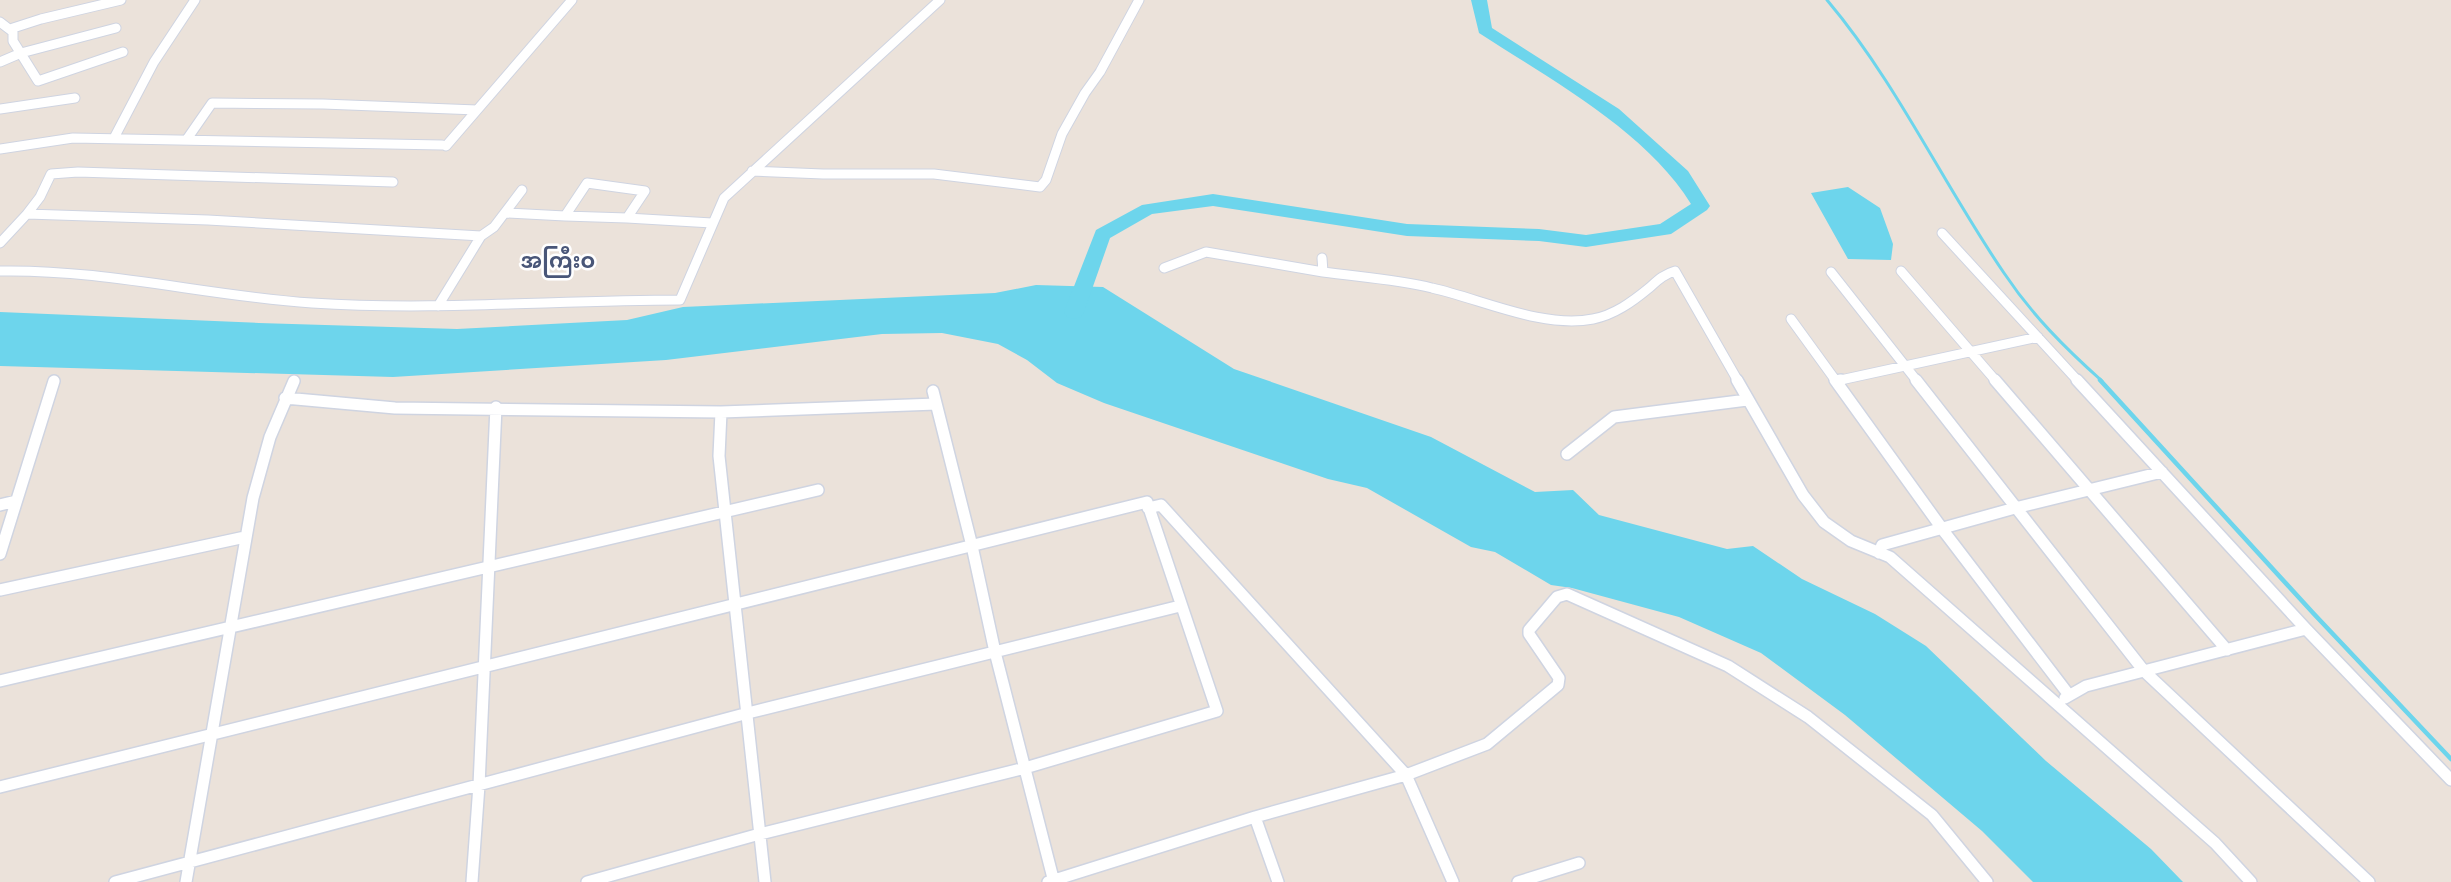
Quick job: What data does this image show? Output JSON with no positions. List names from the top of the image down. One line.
{"districts":["အကြီးဝ"]}
